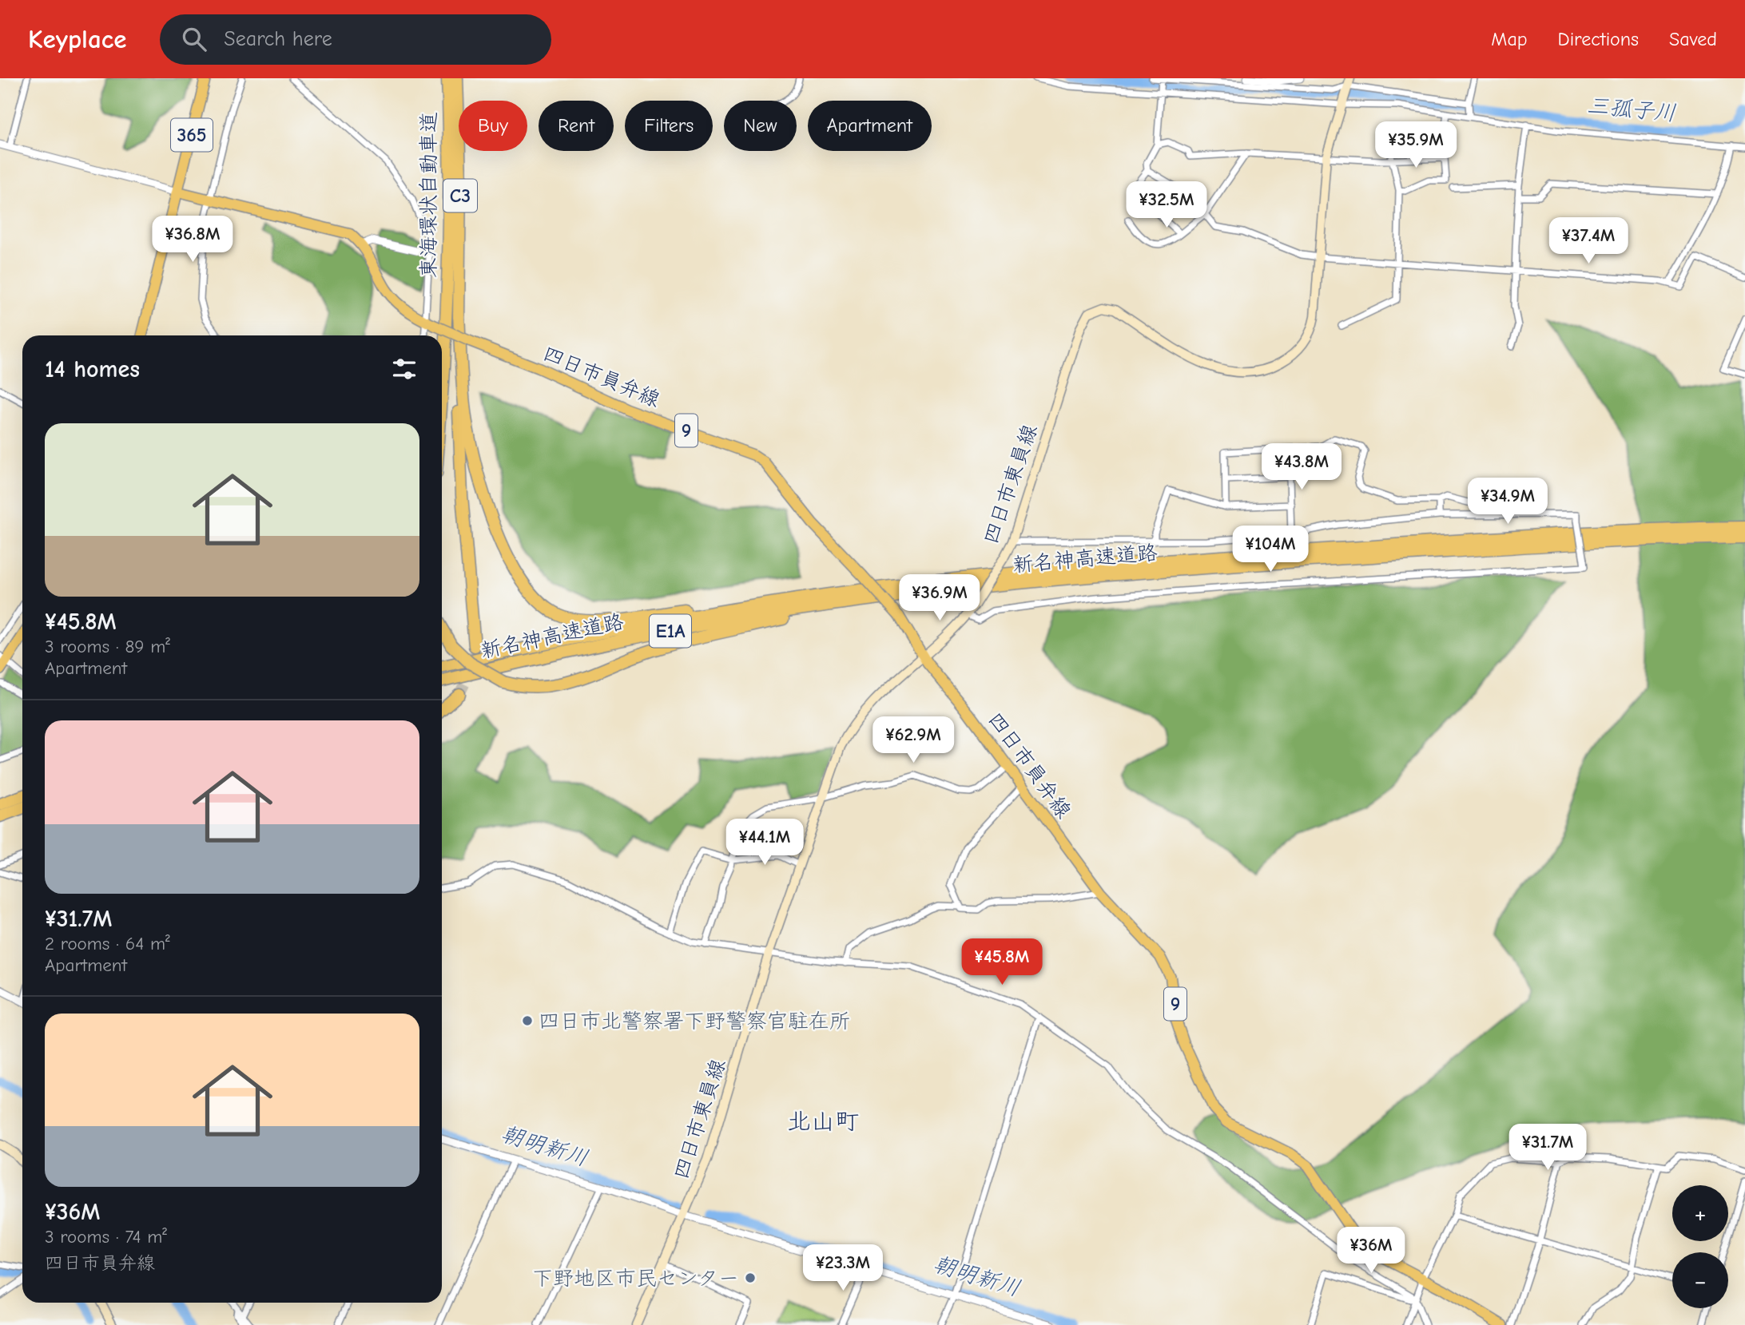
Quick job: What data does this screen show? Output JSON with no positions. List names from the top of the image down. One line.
{"streets":{"highway":["東海環状自動車道","C3","新名神高速道路","E1A"],"main road":["365","四日市員弁線","9","四日市東員線"]},"crossings":[["365","四日市員弁線"],["四日市員弁線","四日市東員線"]],"districts":["北山町"],"water":["三孤子川","朝明新川"],"places":["四日市北警察署下野警察官駐在所","下野地区市民センター"],"page":{"header":"Keyplace","search":"Search here","nav":["Map","Directions","Saved"],"chip":["Buy","Rent","Filters","New","Apartment"],"price":["¥35.9M","¥32.5M","¥36.8M","¥37.4M","¥43.8M","¥34.9M","¥104M","¥36.9M","¥62.9M","¥44.1M","¥45.8M","¥31.7M","¥36M","¥23.3M"],"heading":"14 homes","list":[{"name":"¥45.8M","note":"3 rooms · 89 m² · Apartment"},{"name":"¥31.7M","note":"2 rooms · 64 m² · Apartment"},{"name":"¥36M","note":"3 rooms · 74 m² · 四日市員弁線"}],"map_buttons":["+","−"]}}
